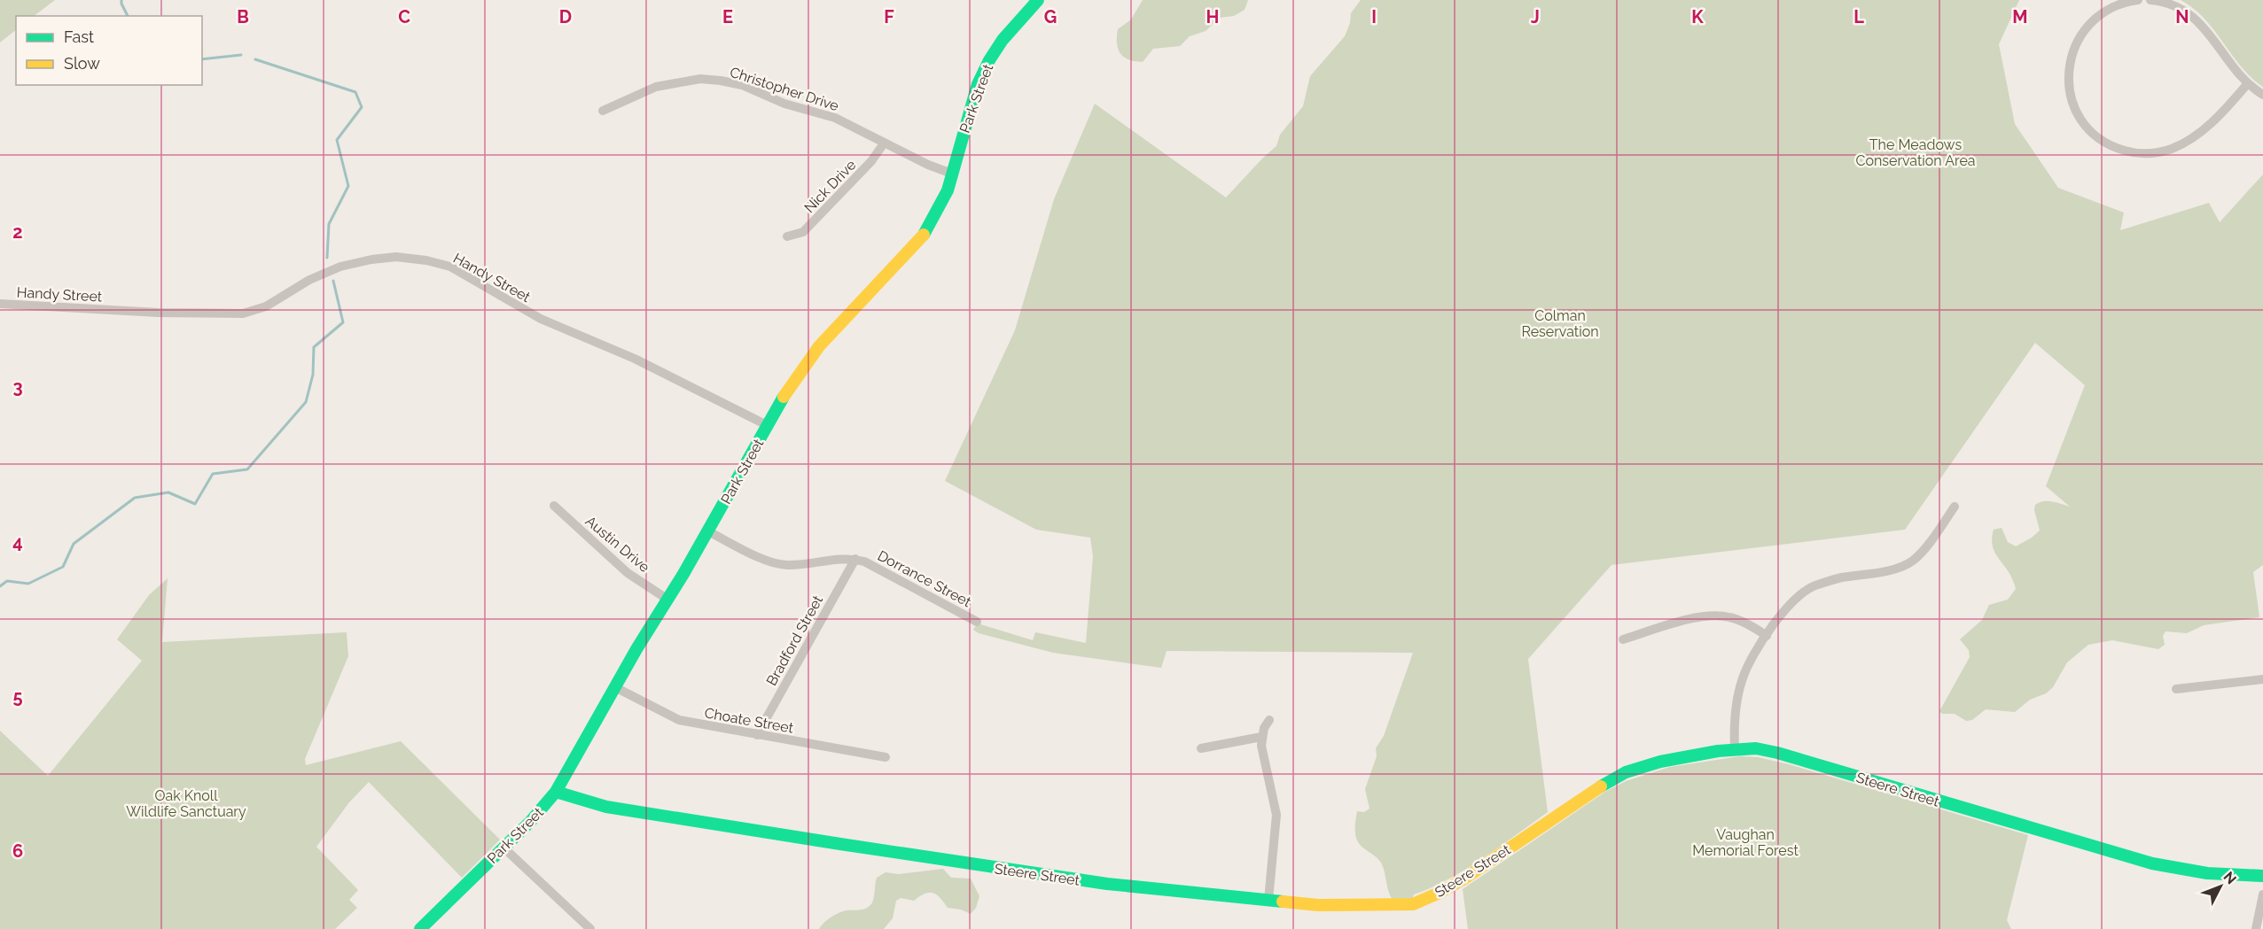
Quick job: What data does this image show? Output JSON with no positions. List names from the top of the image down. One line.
{"streets":{"street":["Christopher Drive","Park Street","Nick Drive","Handy Street","Austin Drive","Dorrance Street","Bradford Street","Choate Street","Steere Street"]},"crossings":[["Christopher Drive","Park Street"],["Christopher Drive","Nick Drive"],["Park Street","Handy Street"],["Park Street","Austin Drive"],["Park Street","Dorrance Street"],["Park Street","Choate Street"],["Park Street","Steere Street"],["Dorrance Street","Bradford Street"],["Bradford Street","Choate Street"]],"parks":["The Meadows Conservation Area","Colman Reservation","Oak Knoll Wildlife Sanctuary","Vaughan Memorial Forest"],"legend":["Fast","Slow"],"north":"top right","grid":{"columns":["B","C","D","E","F","G","H","I","J","K","L","M","N"],"rows":["2","3","4","5","6"]}}
